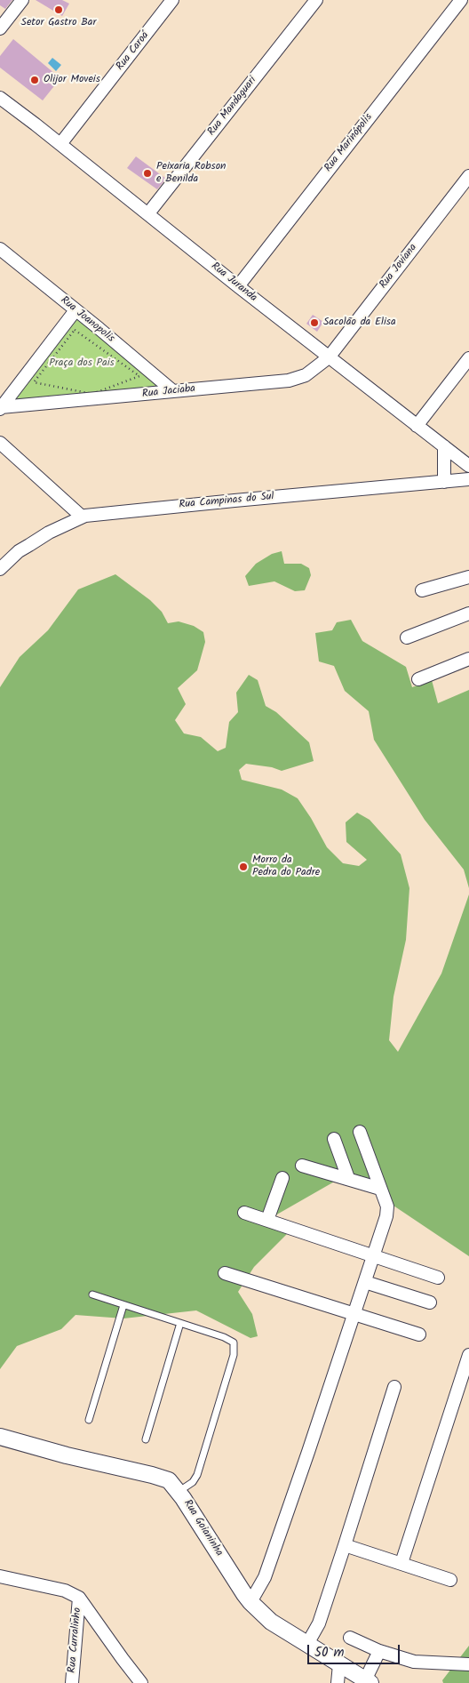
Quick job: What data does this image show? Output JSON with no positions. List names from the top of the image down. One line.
{"streets":{"street":["Rua Caroá","Rua Mandaguari","Rua Marinópolis","Rua Joviana","Rua Juranda","Rua Joanopolis","Rua Jaciaba","Rua Campinas do Sul","Rua Goianinha","Rua Curralinho"]},"crossings":[["Rua Caroá","Rua Juranda"],["Rua Mandaguari","Rua Juranda"],["Rua Marinópolis","Rua Juranda"],["Rua Joviana","Rua Juranda"],["Rua Joviana","Rua Jaciaba"],["Rua Juranda","Rua Jaciaba"],["Rua Joanopolis","Rua Jaciaba"]],"parks":["Praça dos Pais"],"places":["Setor Gastro Bar","Olijor Moveis","Peixaria Robson e Benilda","Sacolão da Elisa","Morro da Pedra do Padre"],"scale_bar":"50 m"}
